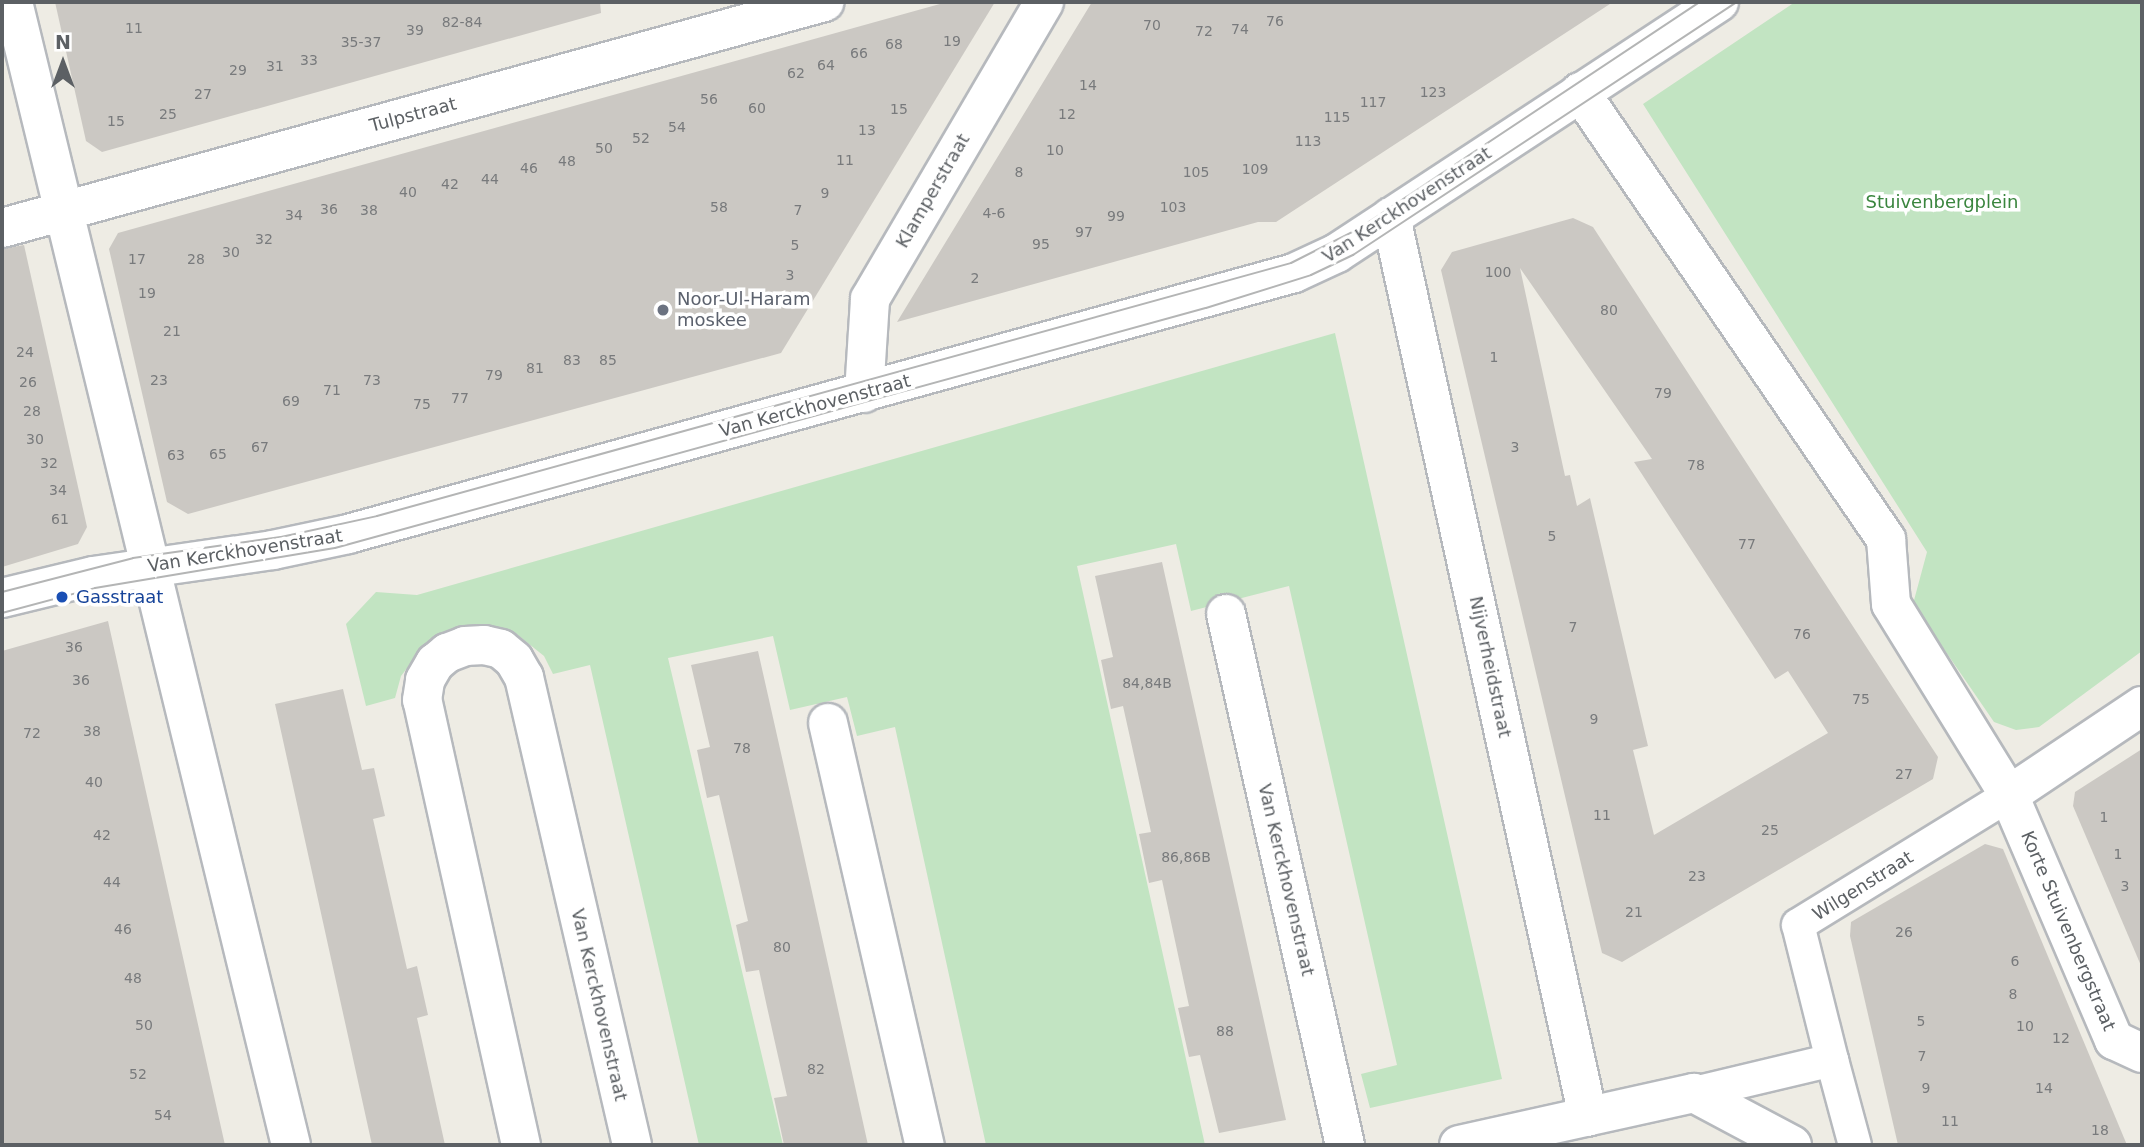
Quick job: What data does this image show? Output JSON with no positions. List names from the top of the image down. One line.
{"streets":{"street":["Tulpstraat","Klamperstraat","Van Kerckhovenstraat","Nijverheidstraat","Wilgenstraat","Korte Stuivenbergstraat"]},"crossings":[["Klamperstraat","Van Kerckhovenstraat"],["Van Kerckhovenstraat","Nijverheidstraat"],["Wilgenstraat","Korte Stuivenbergstraat"]],"parks":["Stuivenbergplein"],"places":["Noor-Ul-Haram moskee","Gasstraat"],"house_numbers":["76","82-84","70","11","74","39","72","19","35-37","68","66","33","64","31","29","62","14","123","27","56","117","60","15","25","12","115","15","54","13","52","113","50","10","11","48","46","109","8","105","44","42","40","9","58","103","36","38","7","4-6","34","99","97","32","95","5","30","17","28","100","3","2","19","80","21","24","1","83","85","81","79","23","73","26","71","79","77","69","75","28","30","67","3","65","63","32","78","34","61","5","77","7","76","36","36","84,84B","75","9","38","72","78","27","40","11","1","25","42","1","86,86B","23","44","3","21","46","26","80","6","48","8","5","50","10","88","12","7","82","52","9","14","54","11","18"],"north":"top"}
